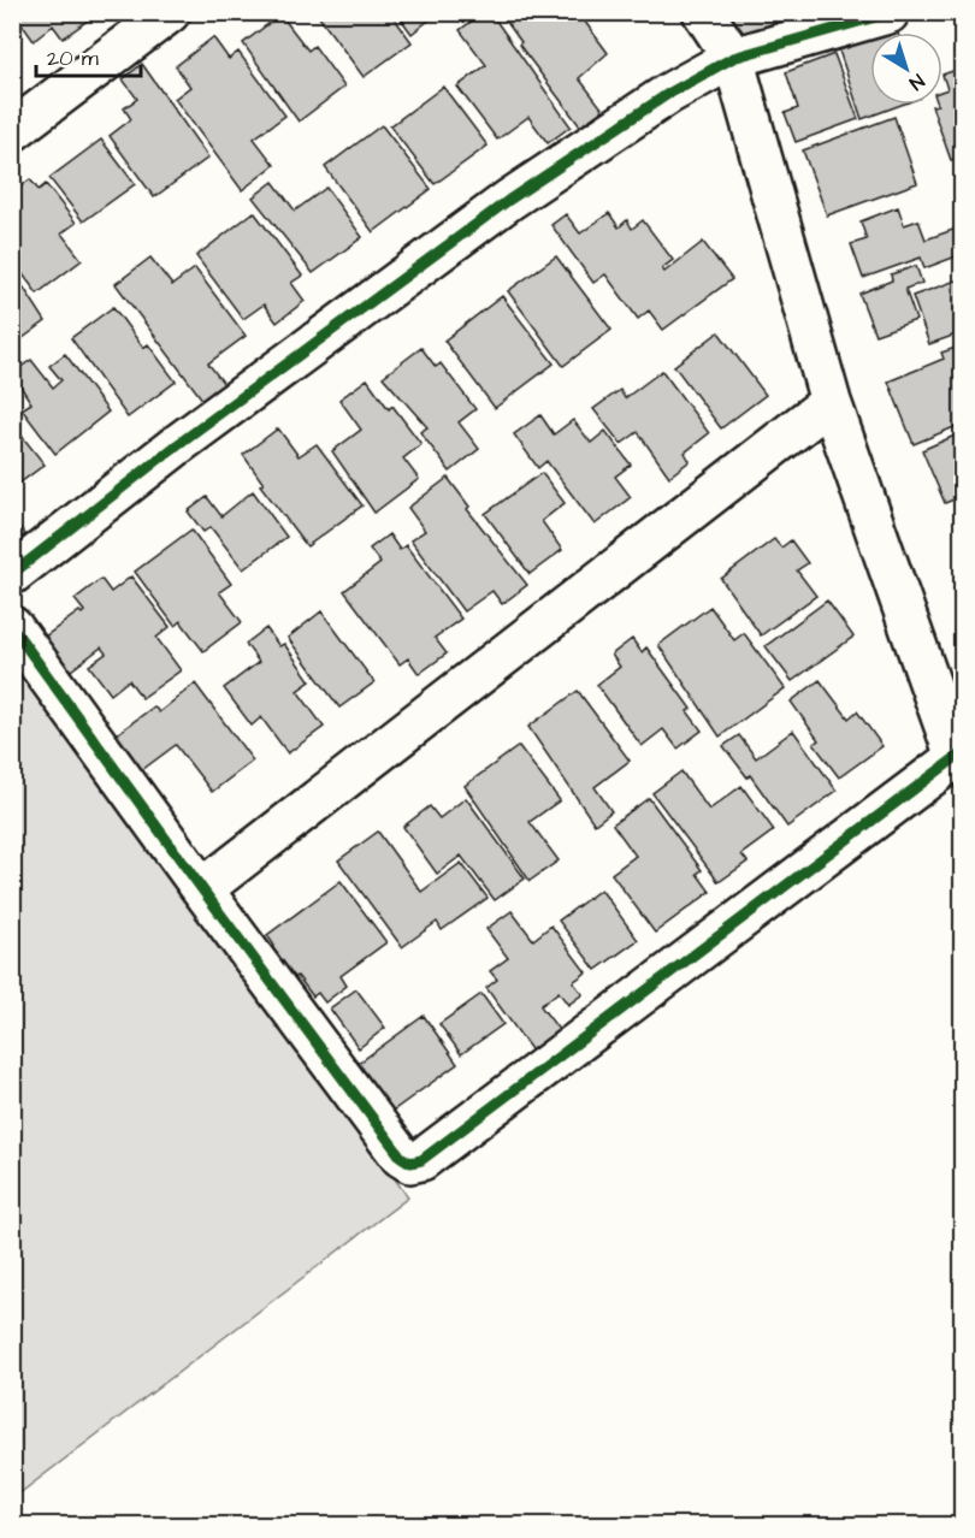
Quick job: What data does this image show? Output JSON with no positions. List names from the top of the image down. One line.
{"scale_bar":"20 m","north":"bottom right"}
